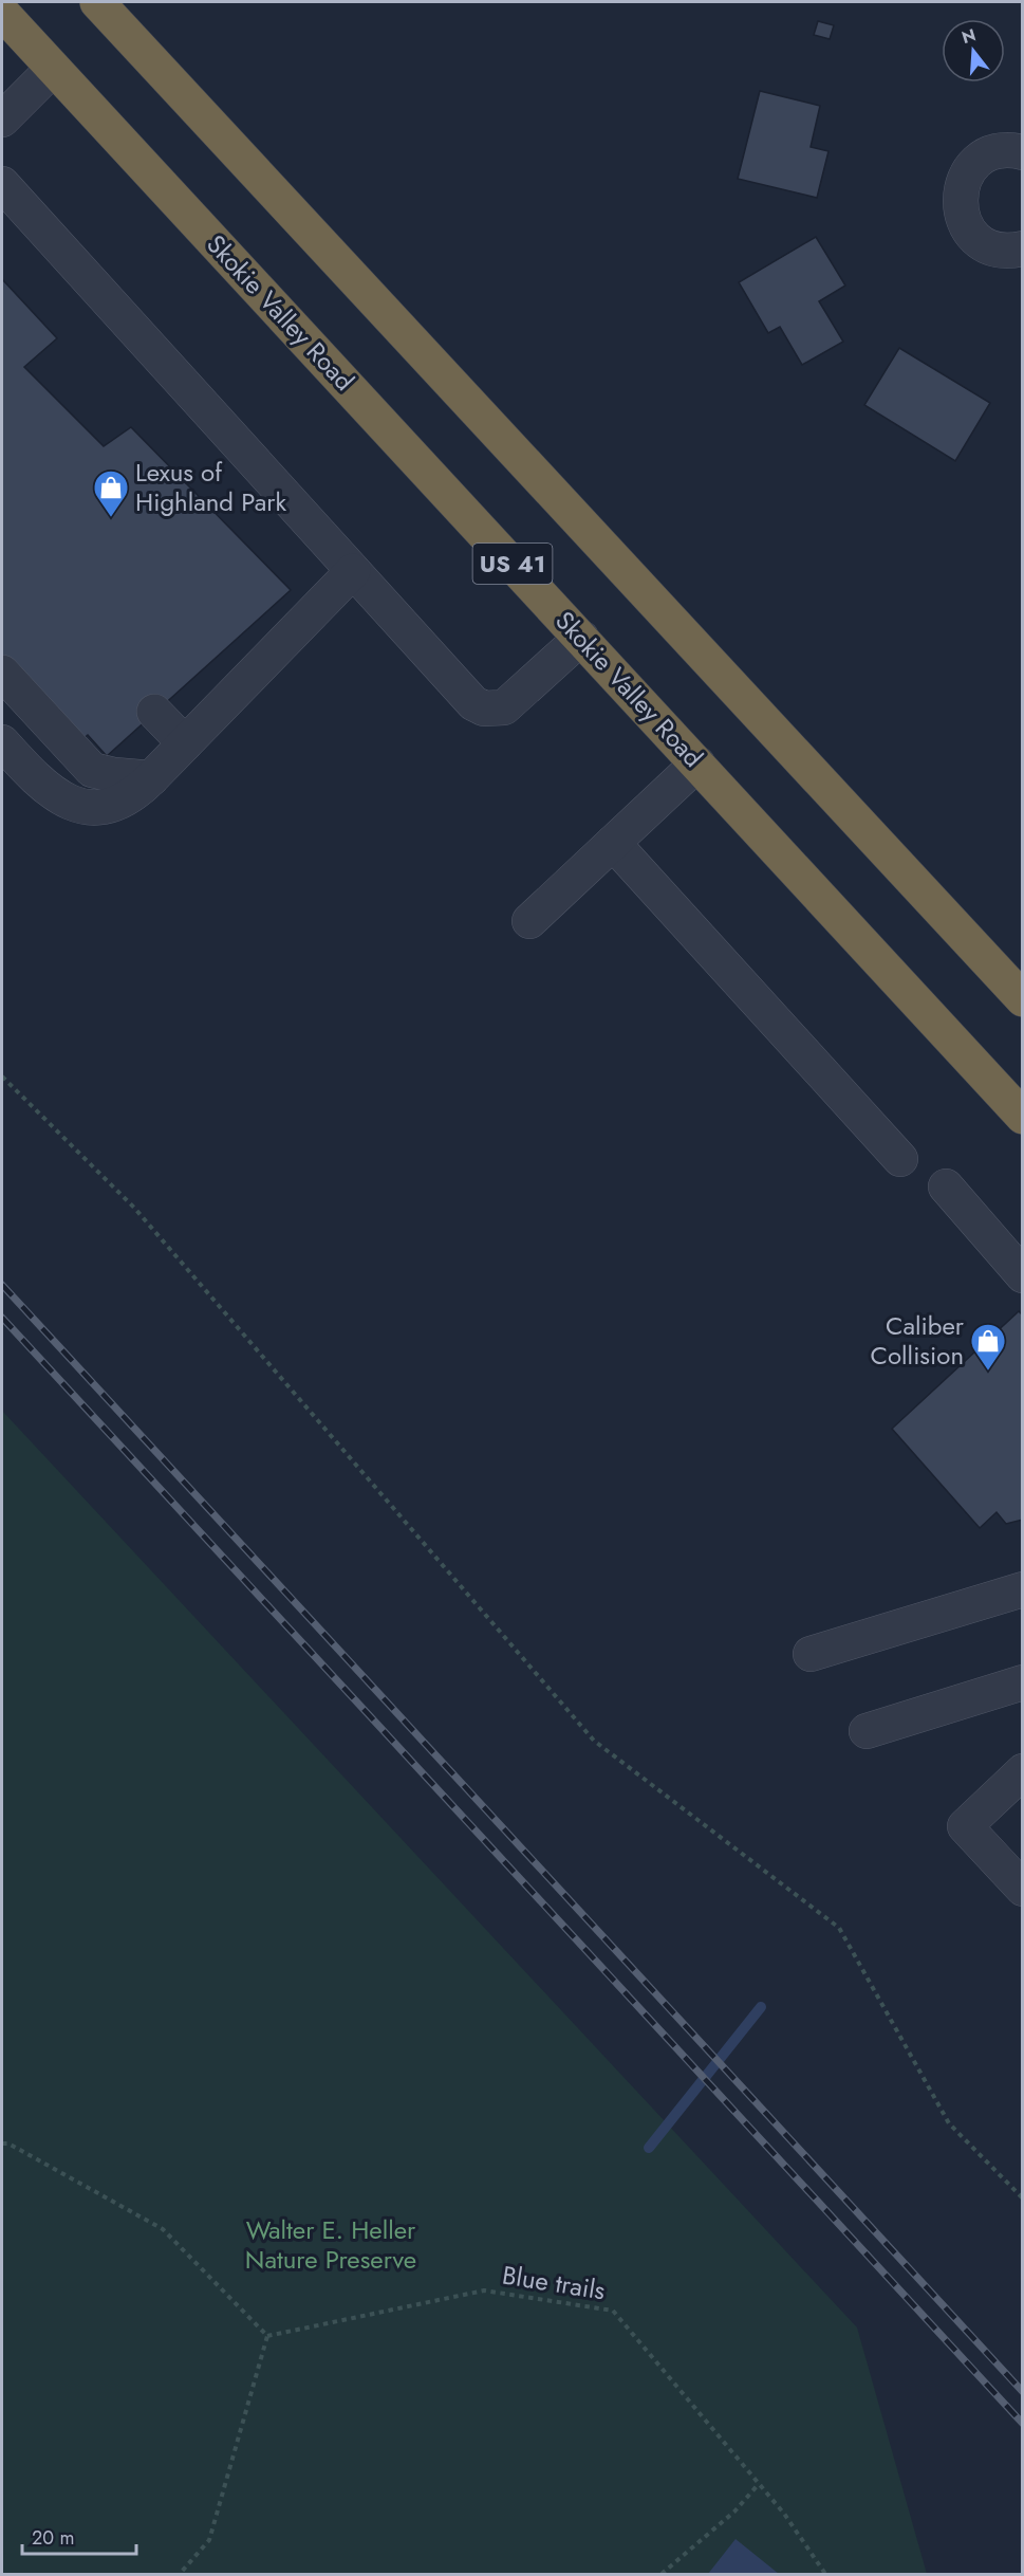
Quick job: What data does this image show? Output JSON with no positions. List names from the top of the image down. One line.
{"streets":{"highway":["Skokie Valley Road","US 41"],"path":["Blue trails"]},"parks":["Walter E. Heller Nature Preserve"],"places":{"shop":["Lexus of Highland Park","Caliber Collision"]},"scale_bar":"20 m","north":"top"}
